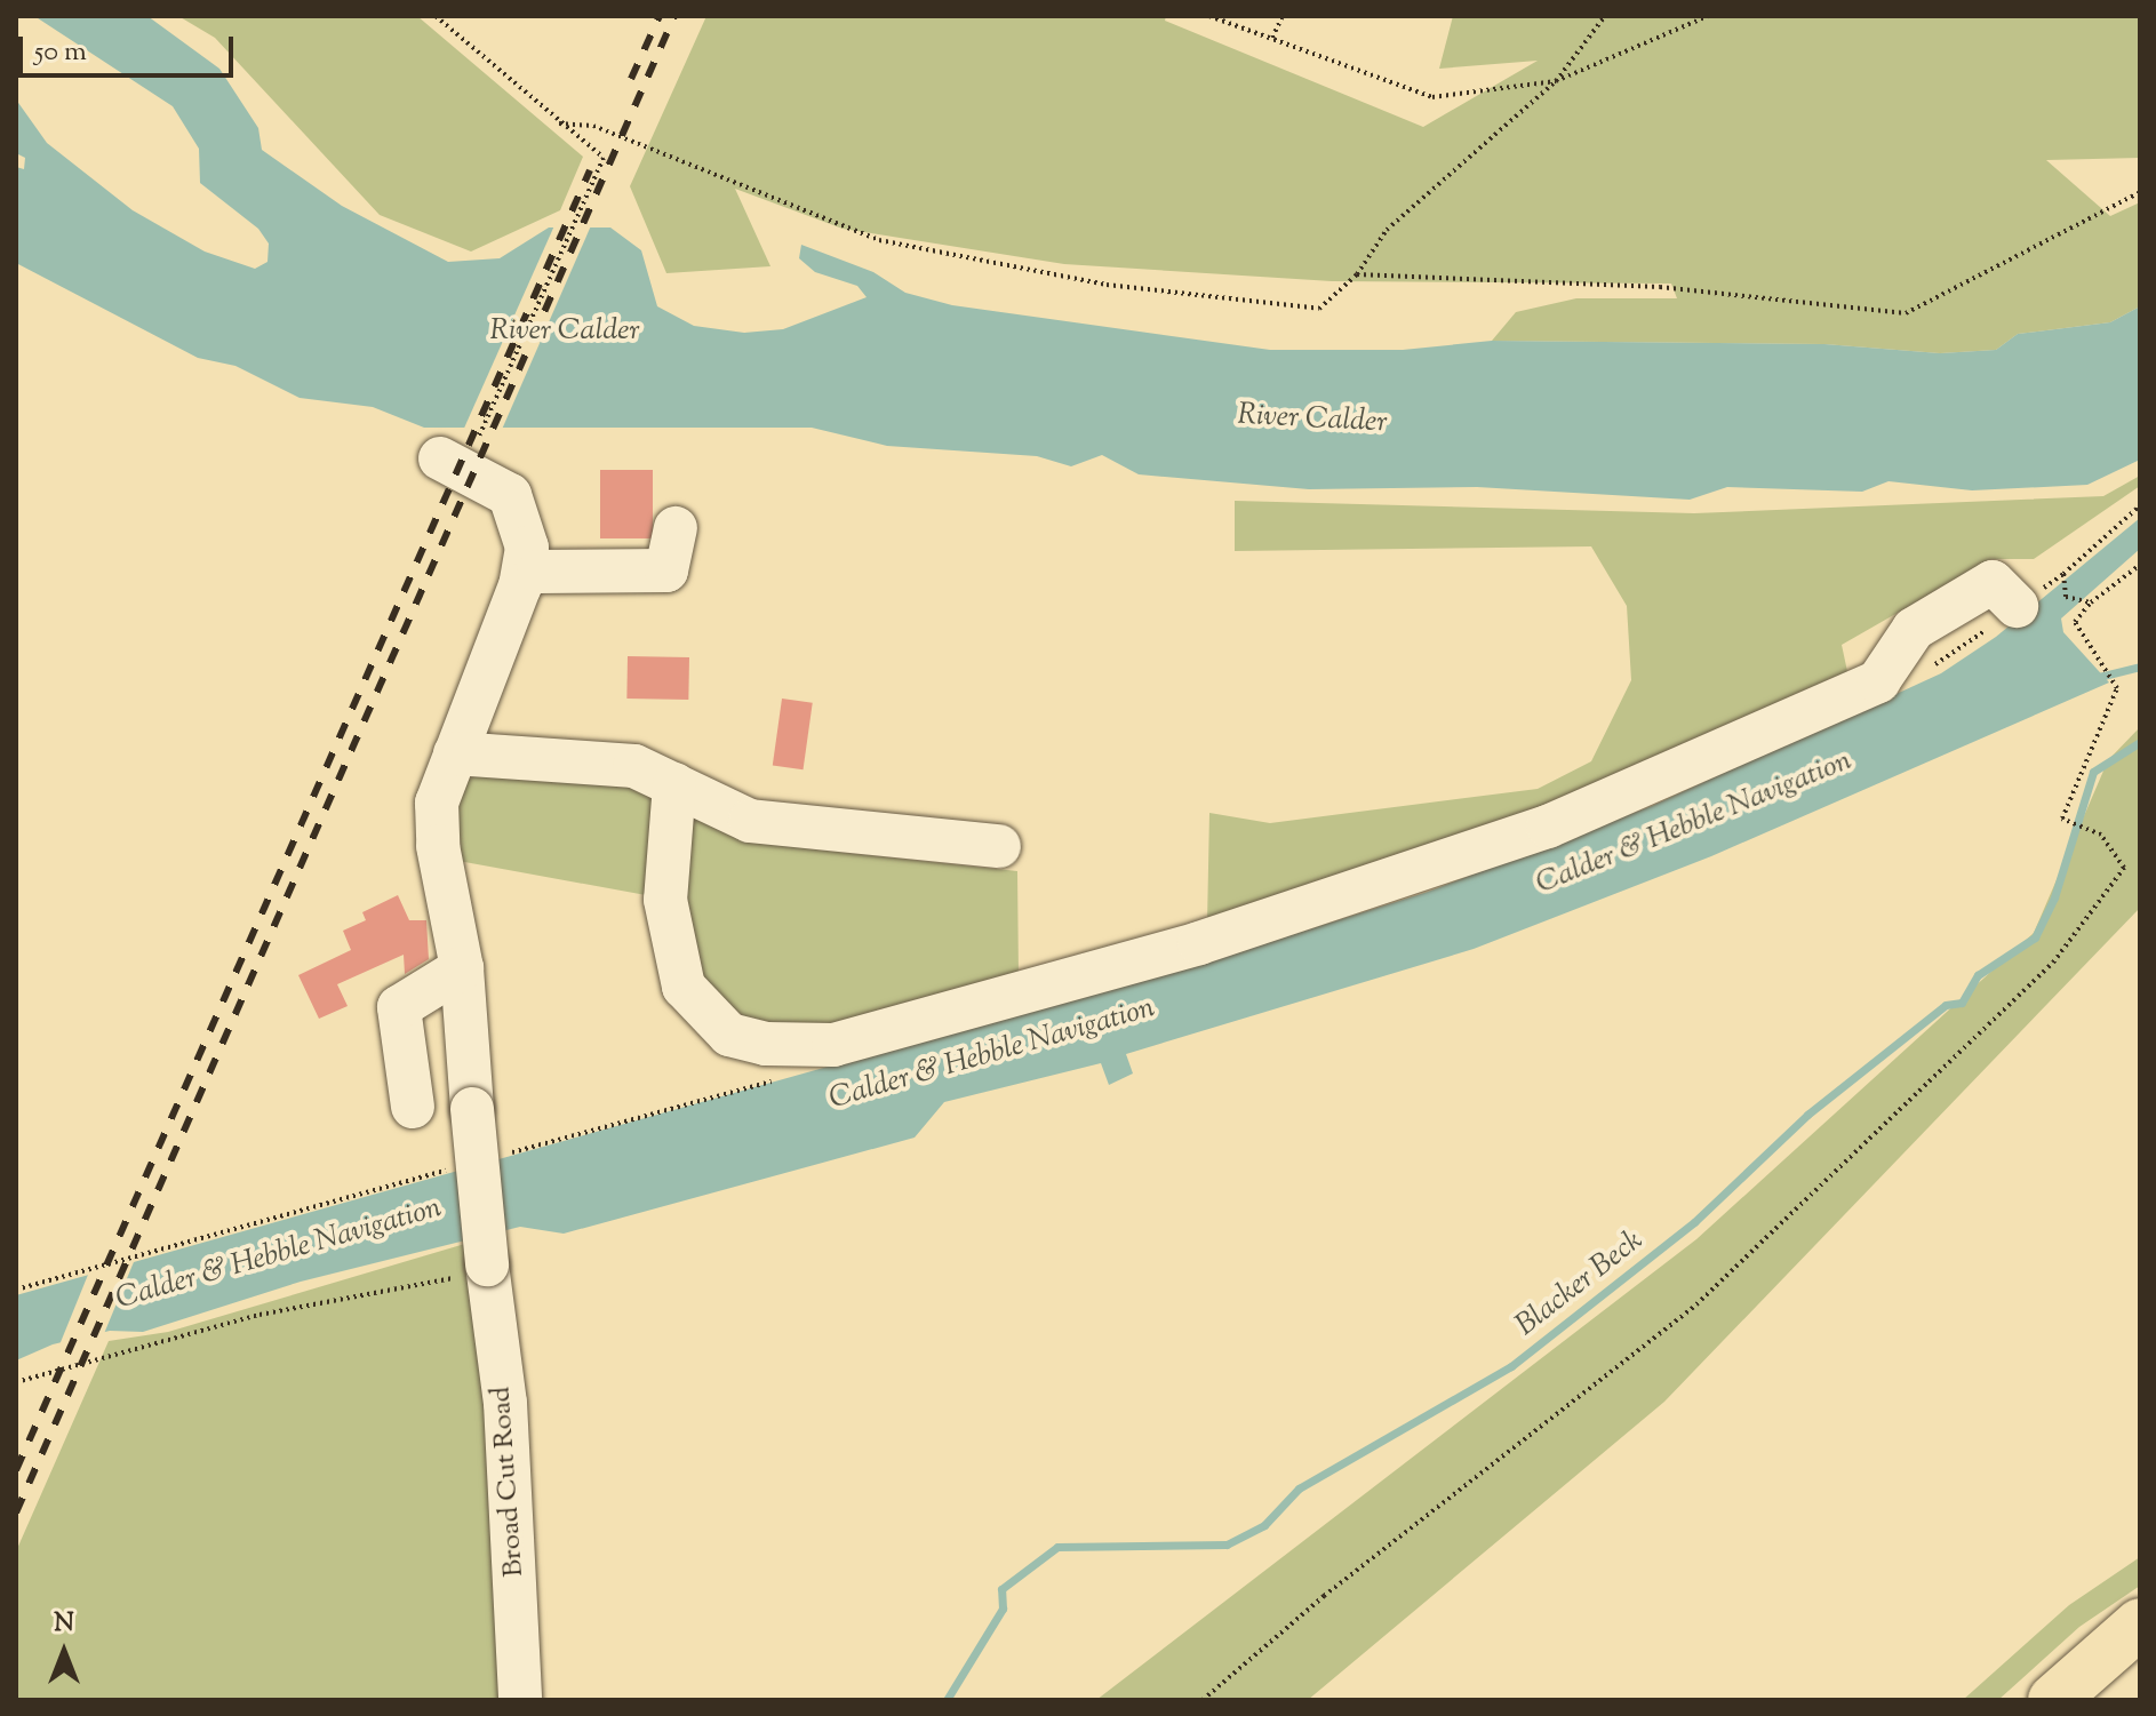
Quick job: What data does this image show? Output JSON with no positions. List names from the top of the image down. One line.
{"streets":{"street":["Broad Cut Road"]},"water":["River Calder","Calder & Hebble Navigation","Blacker Beck"],"scale_bar":"50 m","north":"top"}
